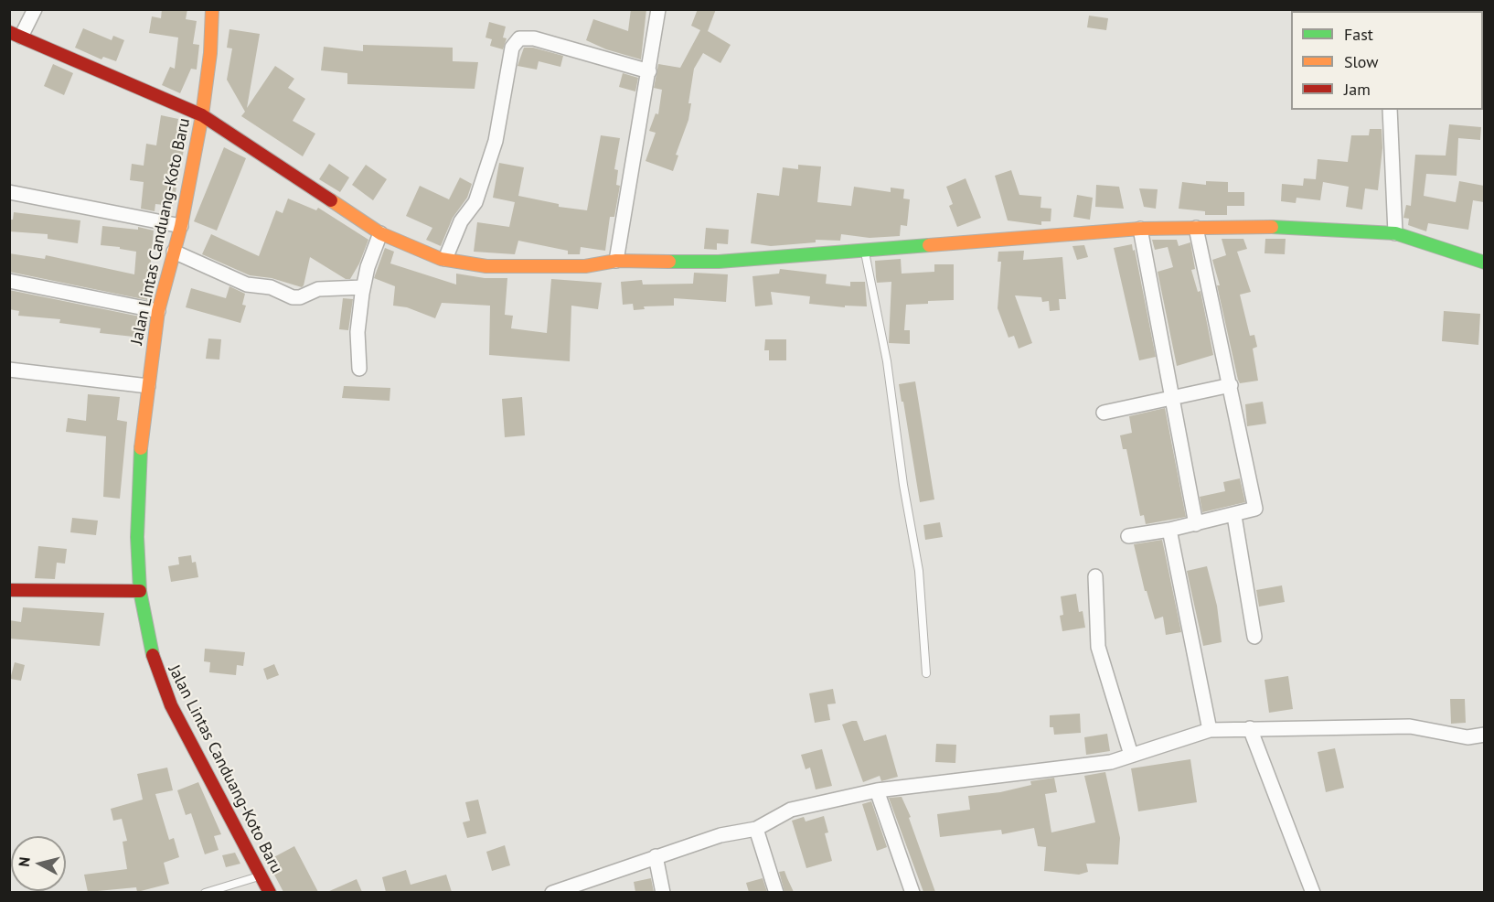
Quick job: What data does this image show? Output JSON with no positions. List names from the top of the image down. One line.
{"streets":{"street":["Jalan Lintas Canduang-Koto Baru"]},"legend":["Fast","Slow","Jam"],"north":"left"}
